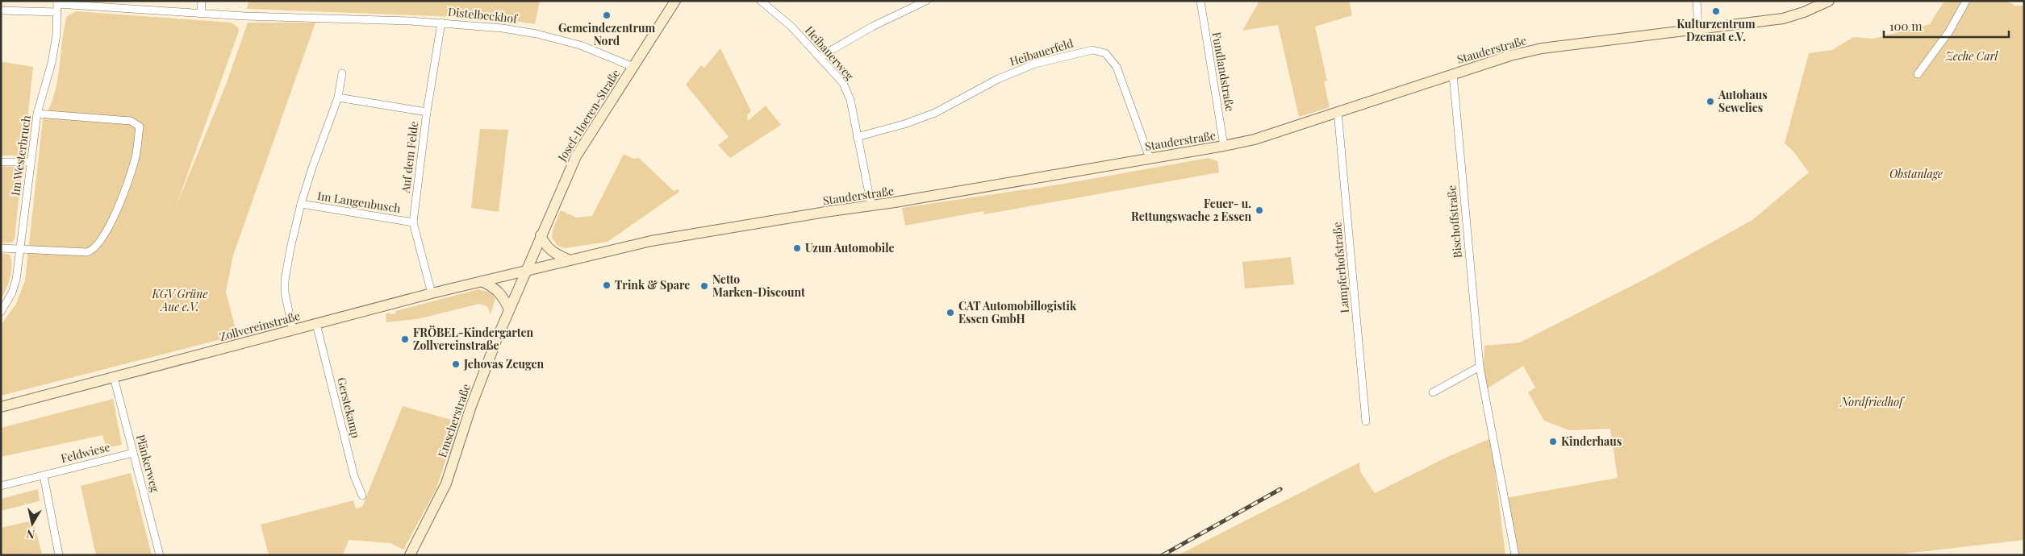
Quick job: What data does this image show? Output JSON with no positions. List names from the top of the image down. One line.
{"streets":{"main road":["Stauderstraße","Josef-Hoeren-Straße","Zollvereinstraße","Emscherstraße"],"street":["Distelbeckhof","Heibauerfeld","Heibauerweg","Fundlandstraße","Im Westerbruch","Auf dem Felde","Im Langenbusch","Bischoffstraße","Lampferhofstraße","Gerstekamp","Feldwiese","Plänkerweg"]},"crossings":[["Distelbeckhof","Josef-Hoeren-Straße"],["Distelbeckhof","Im Westerbruch"],["Distelbeckhof","Auf dem Felde"],["Stauderstraße","Heibauerfeld"],["Stauderstraße","Heibauerweg"],["Stauderstraße","Fundlandstraße"],["Stauderstraße","Josef-Hoeren-Straße"],["Stauderstraße","Bischoffstraße"],["Stauderstraße","Lampferhofstraße"],["Stauderstraße","Zollvereinstraße"],["Stauderstraße","Emscherstraße"],["Heibauerfeld","Heibauerweg"],["Josef-Hoeren-Straße","Zollvereinstraße"],["Josef-Hoeren-Straße","Emscherstraße"],["Auf dem Felde","Im Langenbusch"],["Auf dem Felde","Zollvereinstraße"],["Im Langenbusch","Zollvereinstraße"],["Zollvereinstraße","Gerstekamp"],["Zollvereinstraße","Emscherstraße"],["Zollvereinstraße","Plänkerweg"],["Feldwiese","Plänkerweg"]],"parks":["Zeche Carl","Obstanlage","KGV Grüne Aue e.V.","Nordfriedhof"],"places":["Kulturzentrum Dzemat e.V.","Gemeindezentrum Nord","Autohaus Sewelies","Feuer- u. Rettungswache 2 Essen","Uzun Automobile","Trink & Spare","Netto Marken-Discount","CAT Automobillogistik Essen GmbH","FRÖBEL-Kindergarten Zollvereinstraße","Jehovas Zeugen","Kinderhaus"],"scale_bar":"100 m","north":"bottom"}
